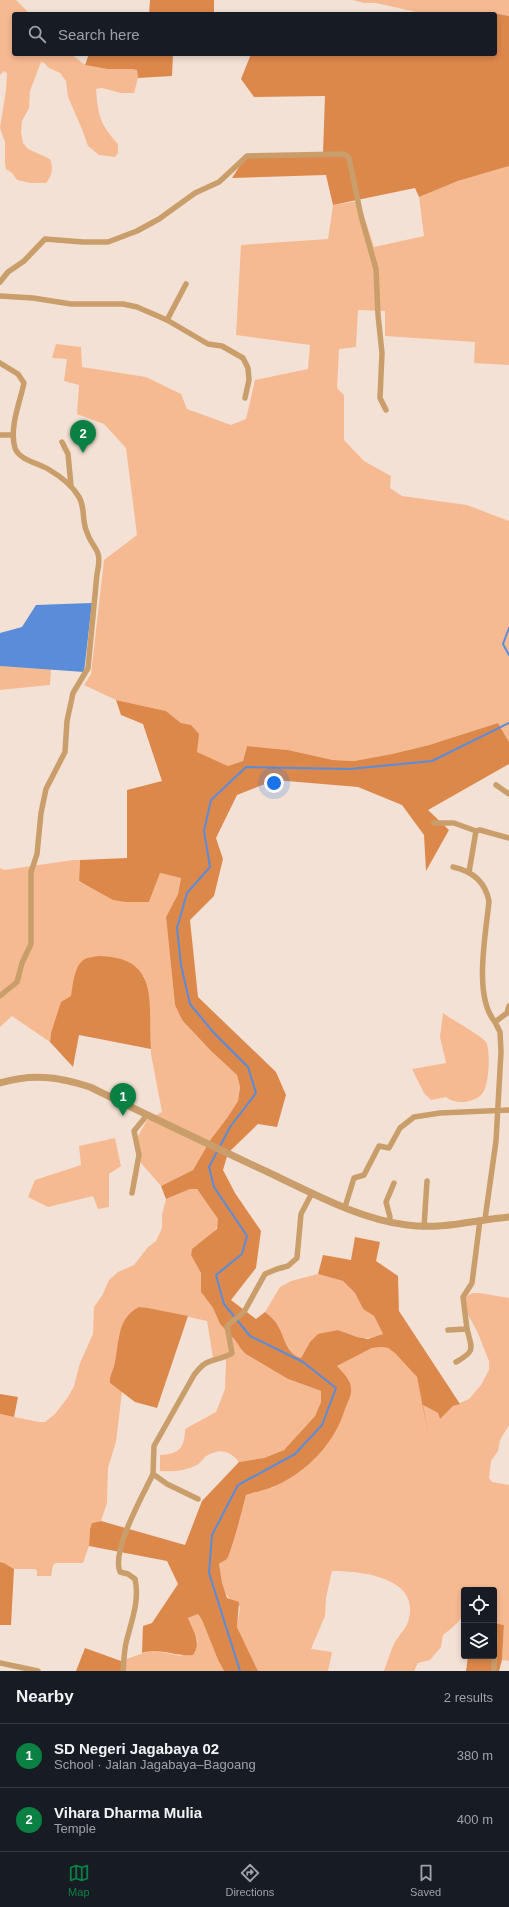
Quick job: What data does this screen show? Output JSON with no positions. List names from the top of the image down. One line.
{"page":{"search":"Search here","pins":["2","1"],"heading":["Nearby","2 results"],"list":[{"mark":"1","name":"SD Negeri Jagabaya 02","note":"School · Jalan Jagabaya–Bagoang","value":"380 m"},{"mark":"2","name":"Vihara Dharma Mulia","note":"Temple","value":"400 m"}],"nav":["Map","Directions","Saved"]}}
